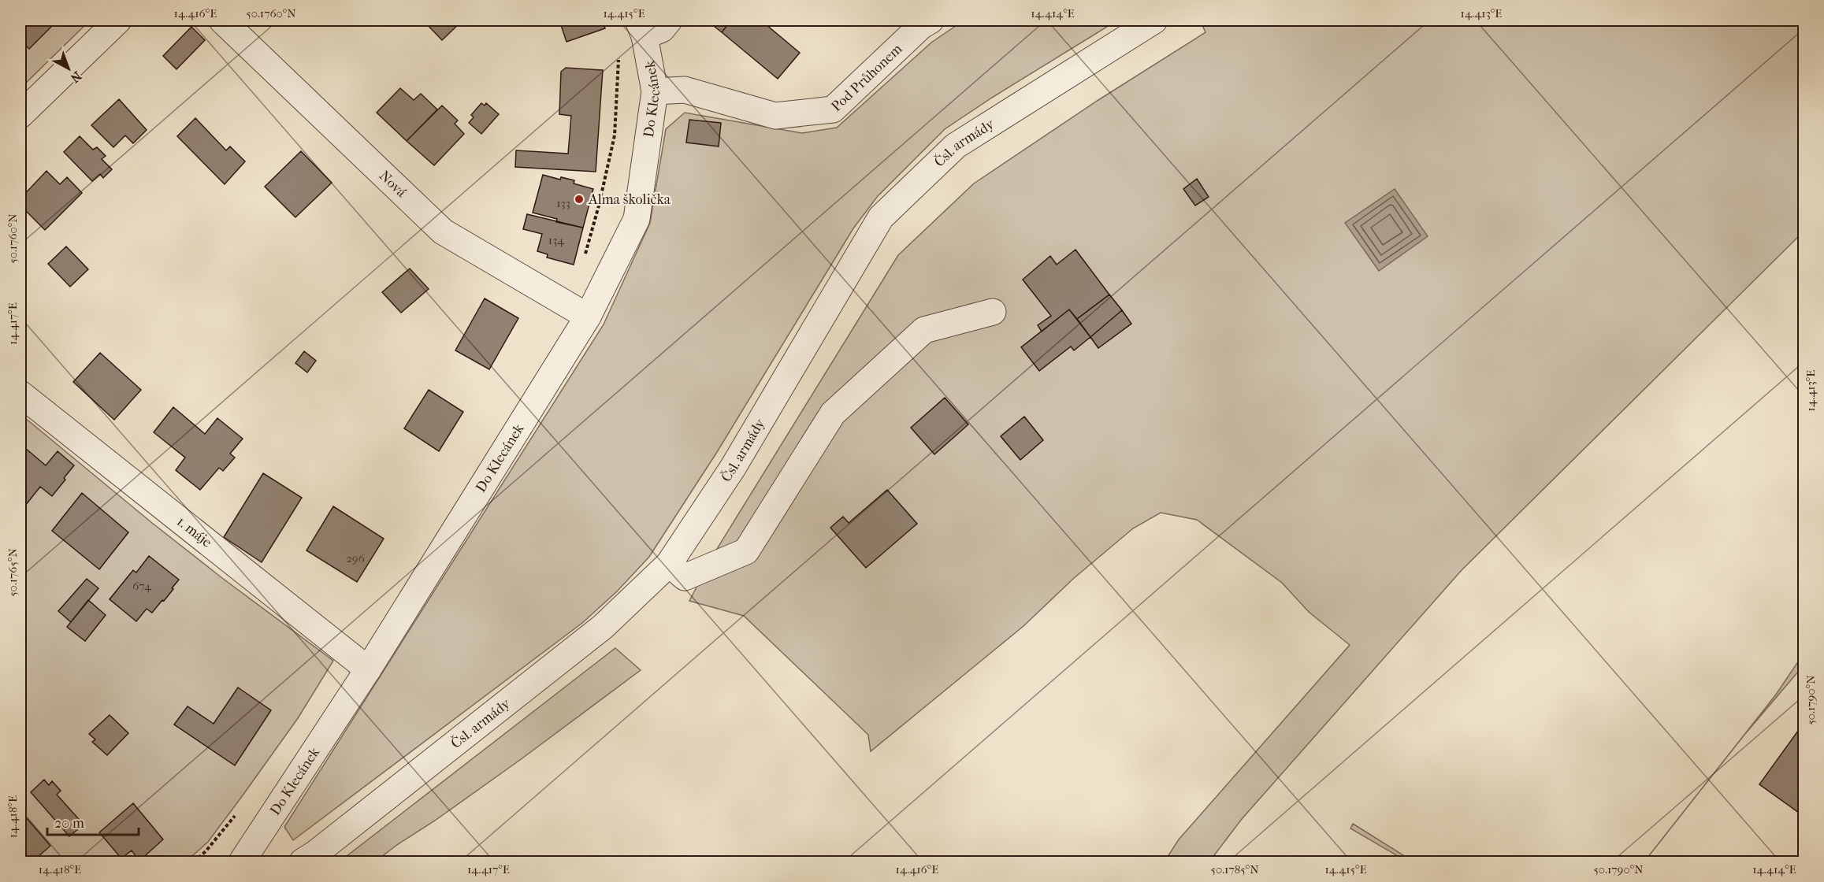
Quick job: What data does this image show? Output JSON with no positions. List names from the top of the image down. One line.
{"streets":{"street":["Pod Průhonem","Do Klecánek","Čsl. armády","Nová","1. máje"]},"crossings":[["Pod Průhonem","Do Klecánek"],["Do Klecánek","Nová"],["Do Klecánek","1. máje"]],"places":["Alma školička"],"house_numbers":["133","134","296","674"],"scale_bar":"20 m","north":"bottom right","coordinates":["14.416°E","50.1760°N","14.415°E","14.414°E","14.413°E","14.417°E","50.1765°N","50.1790°N","14.418°E","50.1785°N"]}
